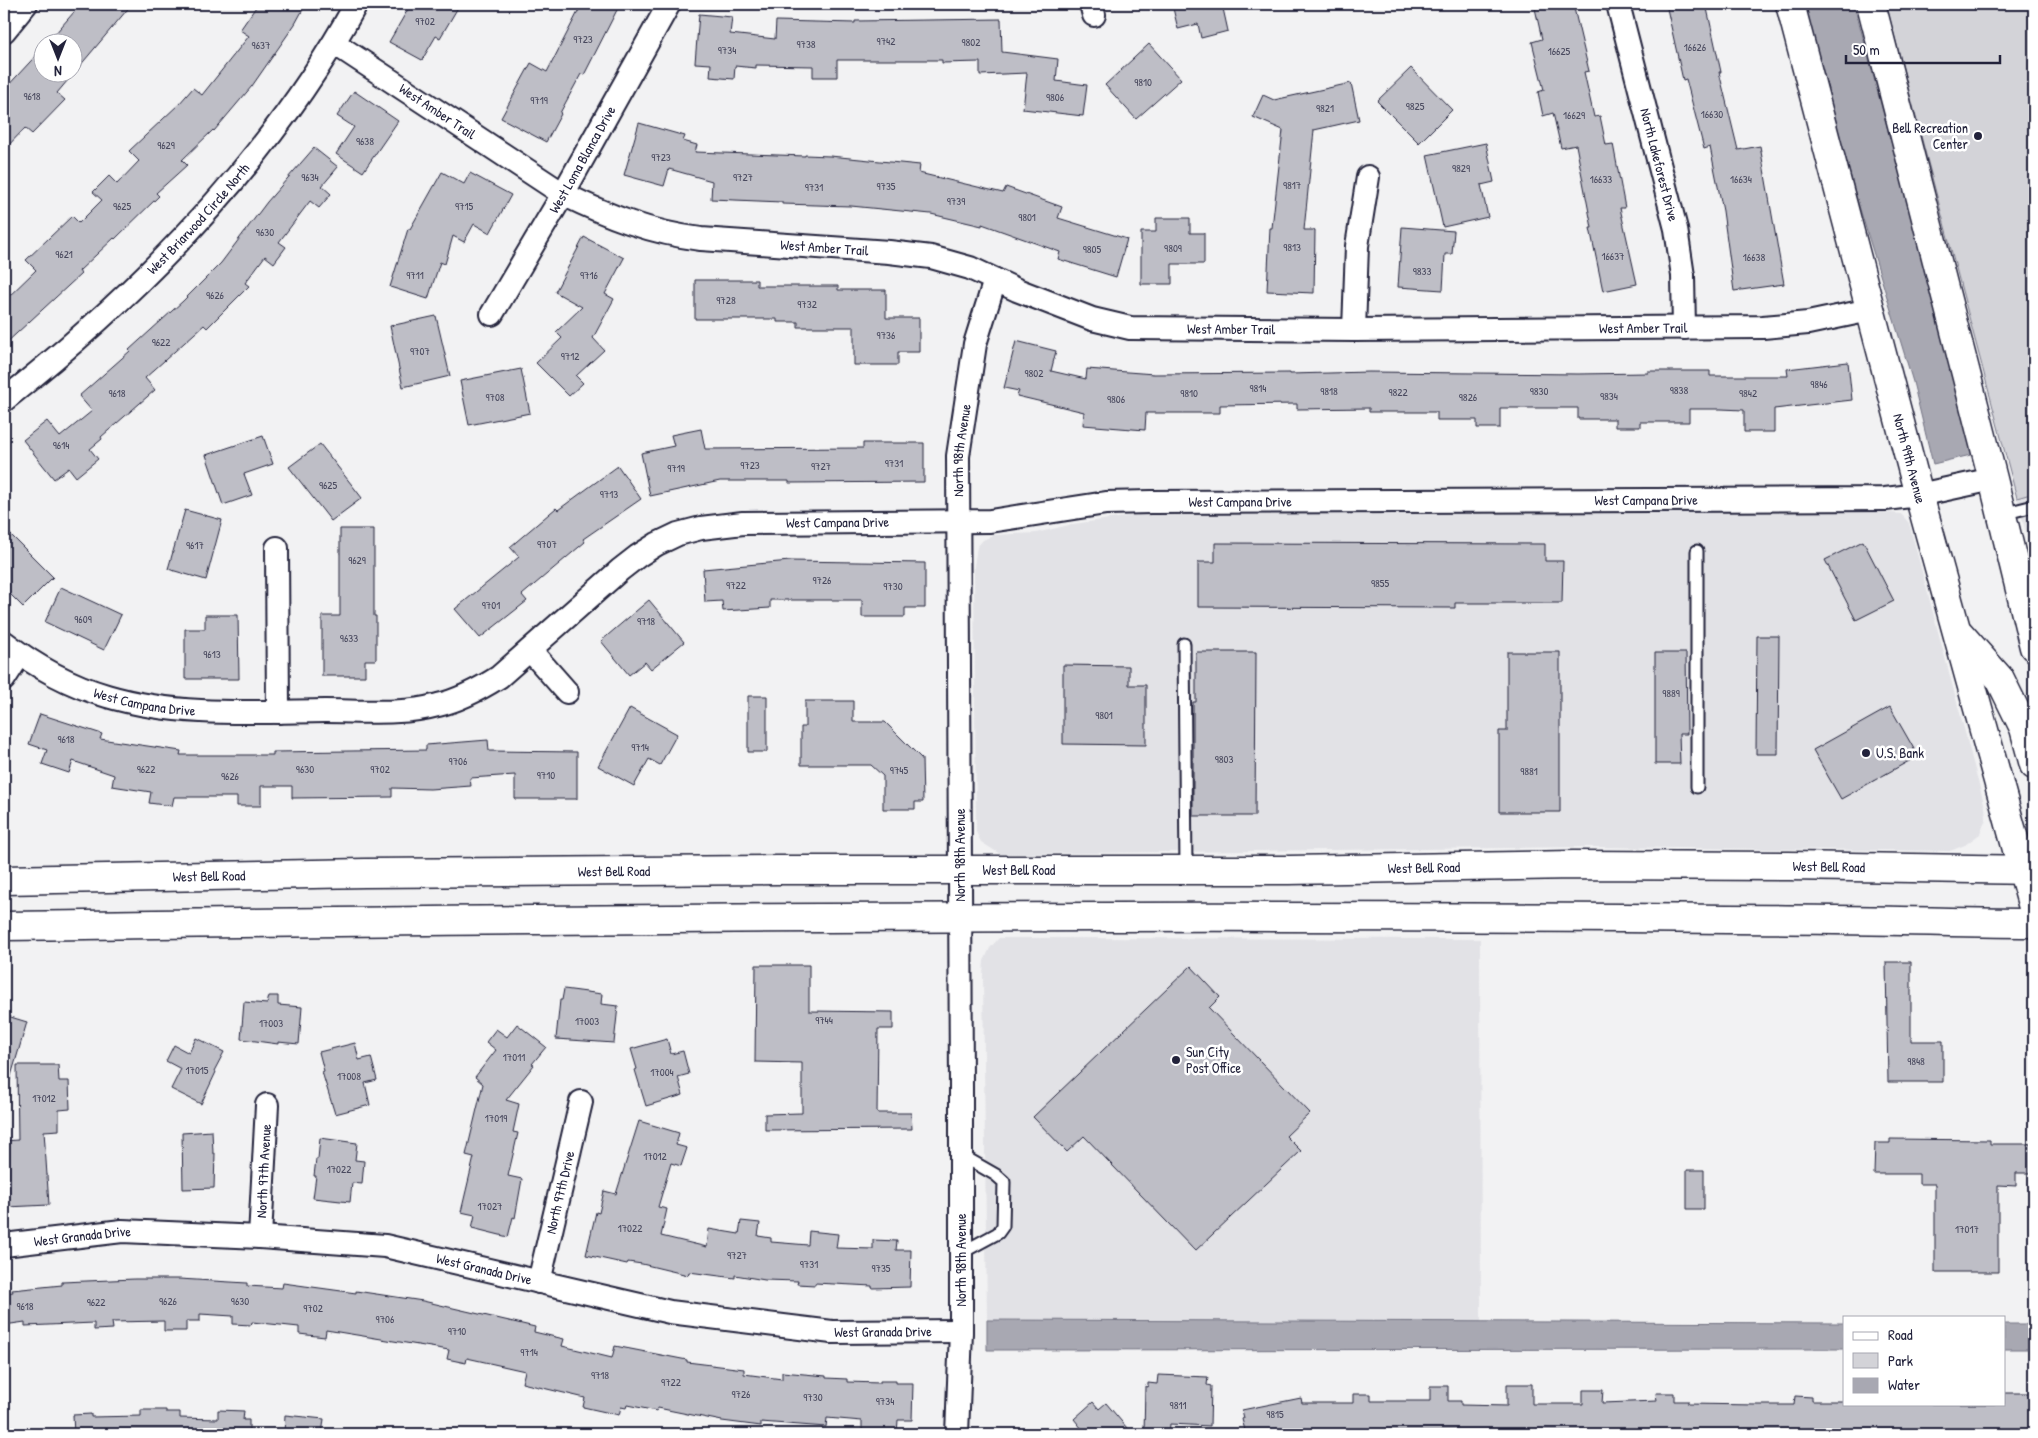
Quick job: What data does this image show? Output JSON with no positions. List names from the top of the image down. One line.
{"streets":{"main road":["North 99th Avenue","West Bell Road"],"street":["West Amber Trail","West Loma Blanca Drive","North Lakeforest Drive","West Briarwood Circle North","North 98th Avenue","West Campana Drive","North 97th Avenue","North 97th Drive","West Granada Drive"]},"crossings":[["West Amber Trail","West Loma Blanca Drive"],["West Amber Trail","North Lakeforest Drive"],["West Amber Trail","West Briarwood Circle North"],["West Amber Trail","North 98th Avenue"],["West Amber Trail","North 99th Avenue"],["North 98th Avenue","West Campana Drive"],["North 98th Avenue","West Bell Road"],["North 98th Avenue","West Granada Drive"],["North 99th Avenue","West Campana Drive"],["North 99th Avenue","West Bell Road"],["North 97th Avenue","West Granada Drive"],["North 97th Drive","West Granada Drive"]],"places":["Bell Recreation Center","U.S. Bank","Sun City Post Office"],"house_numbers":["9702","9723","9742","9802","9738","9637","16626","9734","16625","9810","9618","9806","9719","9825","9821","16630","16629","9638","9629","9723","9829","9634","9727","16633","16634","9817","9735","9731","9739","9625","9715","9801","9630","9813","9809","9805","9621","16637","16638","9833","9711","9716","9626","9728","9732","9736","9622","9707","9712","9802","9846","9814","9838","9818","9830","9822","9618","9810","9842","9834","9708","9826","9806","9614","9731","9723","9727","9719","9625","9713","9707","9617","9629","9726","9855","9722","9730","9701","9609","9718","9633","9613","9889","9801","9618","9714","9803","9706","9622","9630","9702","9745","9881","9710","9626","9744","17003","17003","17011","9848","17015","17004","17008","17012","17019","17012","17022","17027","17022","17017","9727","9731","9735","9626","9630","9622","9618","9702","9706","9710","9714","9718","9722","9726","9730","9734","9811","9815"],"legend":["Road","Park","Water"],"scale_bar":"50 m","north":"bottom"}
